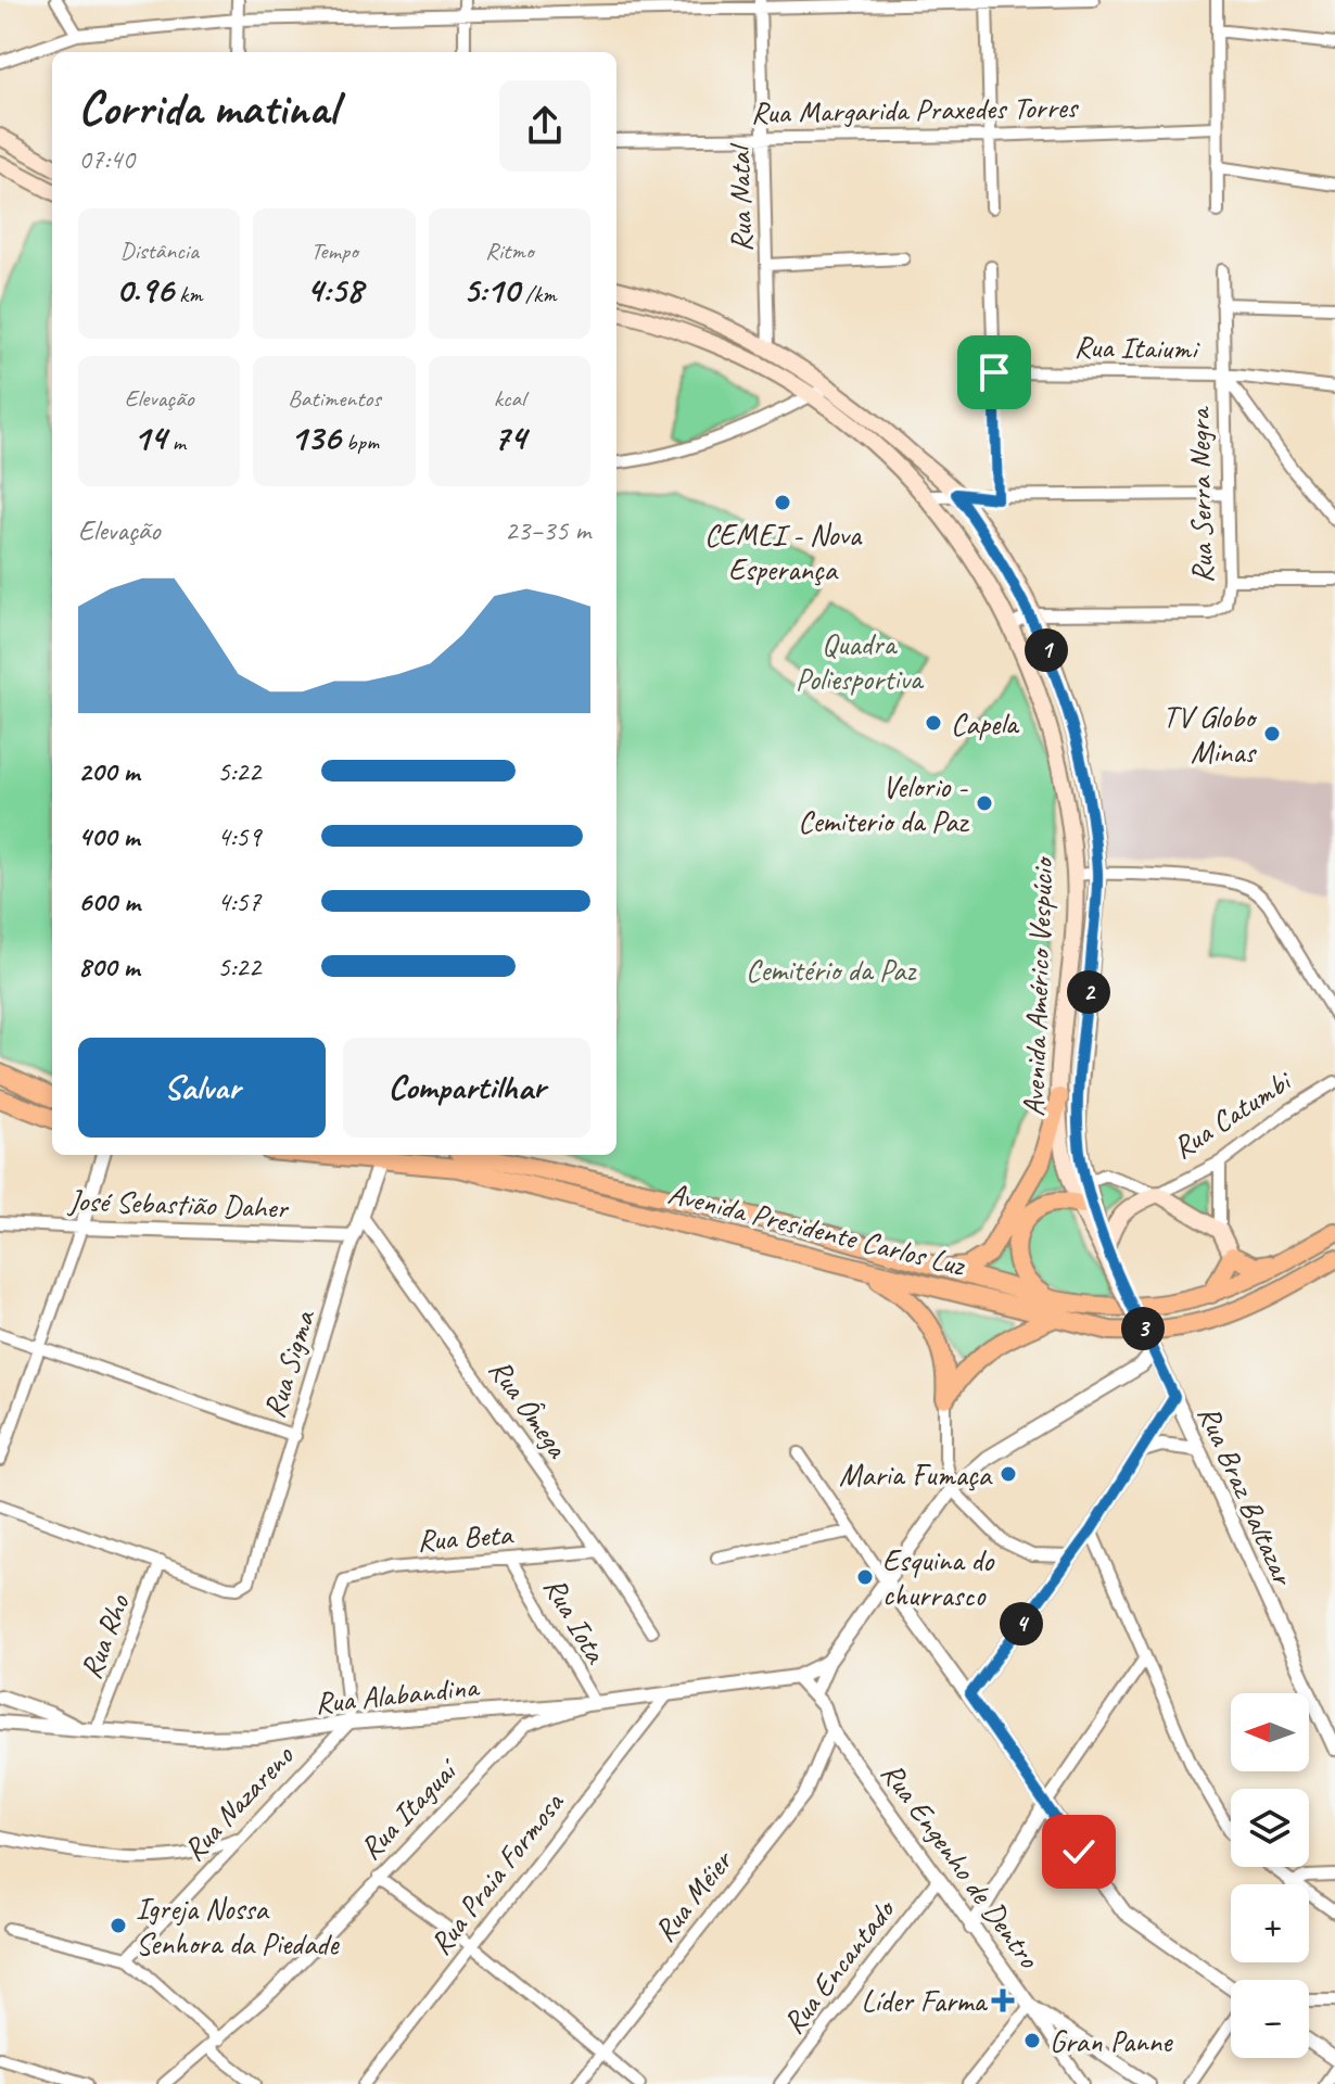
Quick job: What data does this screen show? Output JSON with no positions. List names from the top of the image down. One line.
{"streets":{"main road":["Avenida Américo Vespúcio","Rua Catumbi","Avenida Presidente Carlos Luz"],"street":["Rua Margarida Praxedes Torres","Rua Natal","Rua Itaiumi","Rua Serra Negra","José Sebastião Daher","Rua Sigma","Rua Ômega","Rua Braz Baltazar","Rua Beta","Rua Iota","Rua Rho","Rua Alabandina","Rua Nazareno","Rua Itaguaí","Rua Engenho de Dentro","Rua Praia Formosa","Rua Méier","Rua Encantado"]},"crossings":[["Rua Margarida Praxedes Torres","Rua Natal"],["Rua Natal","Avenida Américo Vespúcio"],["Rua Itaiumi","Rua Serra Negra"],["Rua Serra Negra","Avenida Américo Vespúcio"],["Avenida Américo Vespúcio","Rua Catumbi"],["Avenida Américo Vespúcio","Rua Braz Baltazar"],["José Sebastião Daher","Rua Sigma"],["Avenida Presidente Carlos Luz","Rua Sigma"],["Rua Sigma","Rua Ômega"],["Rua Sigma","Rua Rho"],["Rua Ômega","Rua Beta"],["Rua Beta","Rua Iota"],["Rua Beta","Rua Alabandina"],["Rua Beta","Rua Nazareno"],["Rua Iota","Rua Alabandina"],["Rua Iota","Rua Itaguaí"],["Rua Rho","Rua Alabandina"],["Rua Alabandina","Rua Nazareno"],["Rua Alabandina","Rua Itaguaí"],["Rua Alabandina","Rua Engenho de Dentro"],["Rua Alabandina","Rua Praia Formosa"],["Rua Engenho de Dentro","Rua Méier"],["Rua Engenho de Dentro","Rua Encantado"]],"parks":["Quadra Poliesportiva","Cemitério da Paz"],"places":{"other":["CEMEI - Nova Esperança","Capela","TV Globo Minas","Velorio - Cemiterio da Paz","Maria Fumaça","Esquina do churrasco","Igreja Nossa Senhora da Piedade","Gran Panne"],"health":["Líder Farma"]},"north":"left","page":{"heading":["Corrida matinal","07:40"],"stats":[["Distância","0.96 km"],["Tempo","4:58"],["Ritmo","5:10 /km"],["Elevação","14 m"],["Batimentos","136 bpm"],["kcal","74"]],"chart":["Elevação","23–35 m"],"pins":["1","2","3","4"],"list":[{"name":"200 m","note":"5:22"},{"name":"400 m","note":"4:59"},{"name":"600 m","note":"4:57"},{"name":"800 m","note":"5:22"}],"buttons":["Salvar","Compartilhar"],"map_buttons":["+","−"]}}
